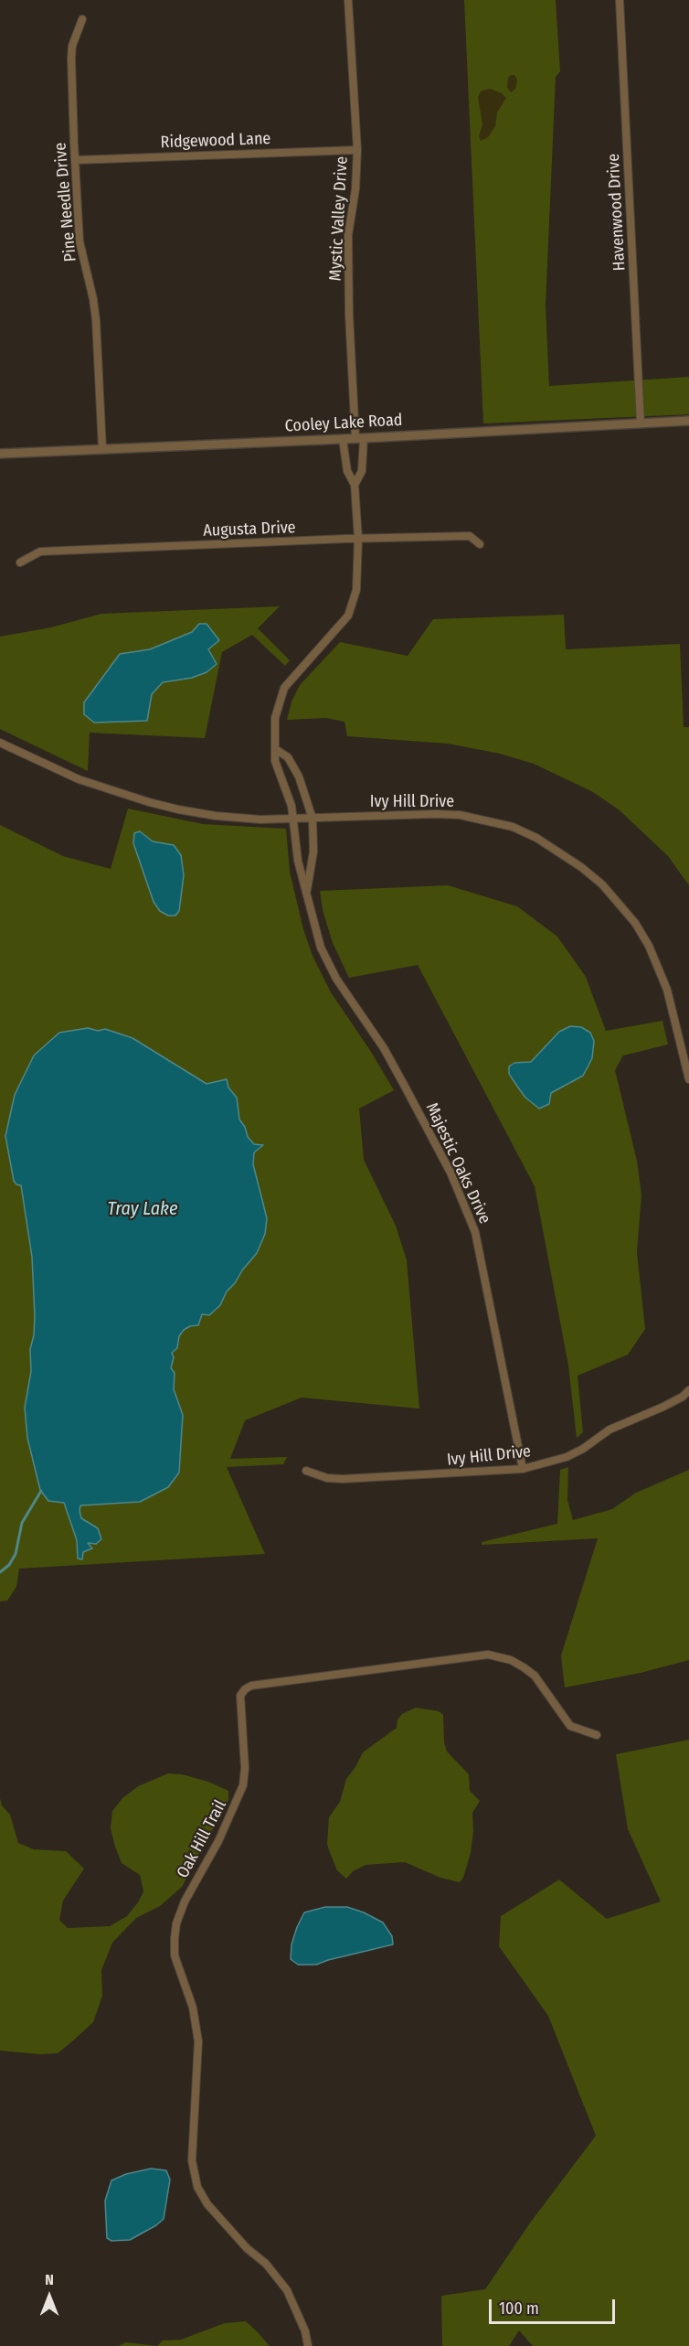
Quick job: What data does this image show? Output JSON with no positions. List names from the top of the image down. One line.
{"streets":{"street":["Ridgewood Lane","Pine Needle Drive","Havenwood Drive","Mystic Valley Drive","Cooley Lake Road","Augusta Drive","Ivy Hill Drive","Majestic Oaks Drive","Oak Hill Trail"]},"crossings":[["Ridgewood Lane","Pine Needle Drive"],["Ridgewood Lane","Mystic Valley Drive"],["Pine Needle Drive","Cooley Lake Road"],["Havenwood Drive","Cooley Lake Road"],["Mystic Valley Drive","Cooley Lake Road"],["Mystic Valley Drive","Majestic Oaks Drive"],["Cooley Lake Road","Majestic Oaks Drive"],["Augusta Drive","Majestic Oaks Drive"],["Ivy Hill Drive","Majestic Oaks Drive"]],"water":["Tray Lake"],"scale_bar":"100 m","north":"top"}
